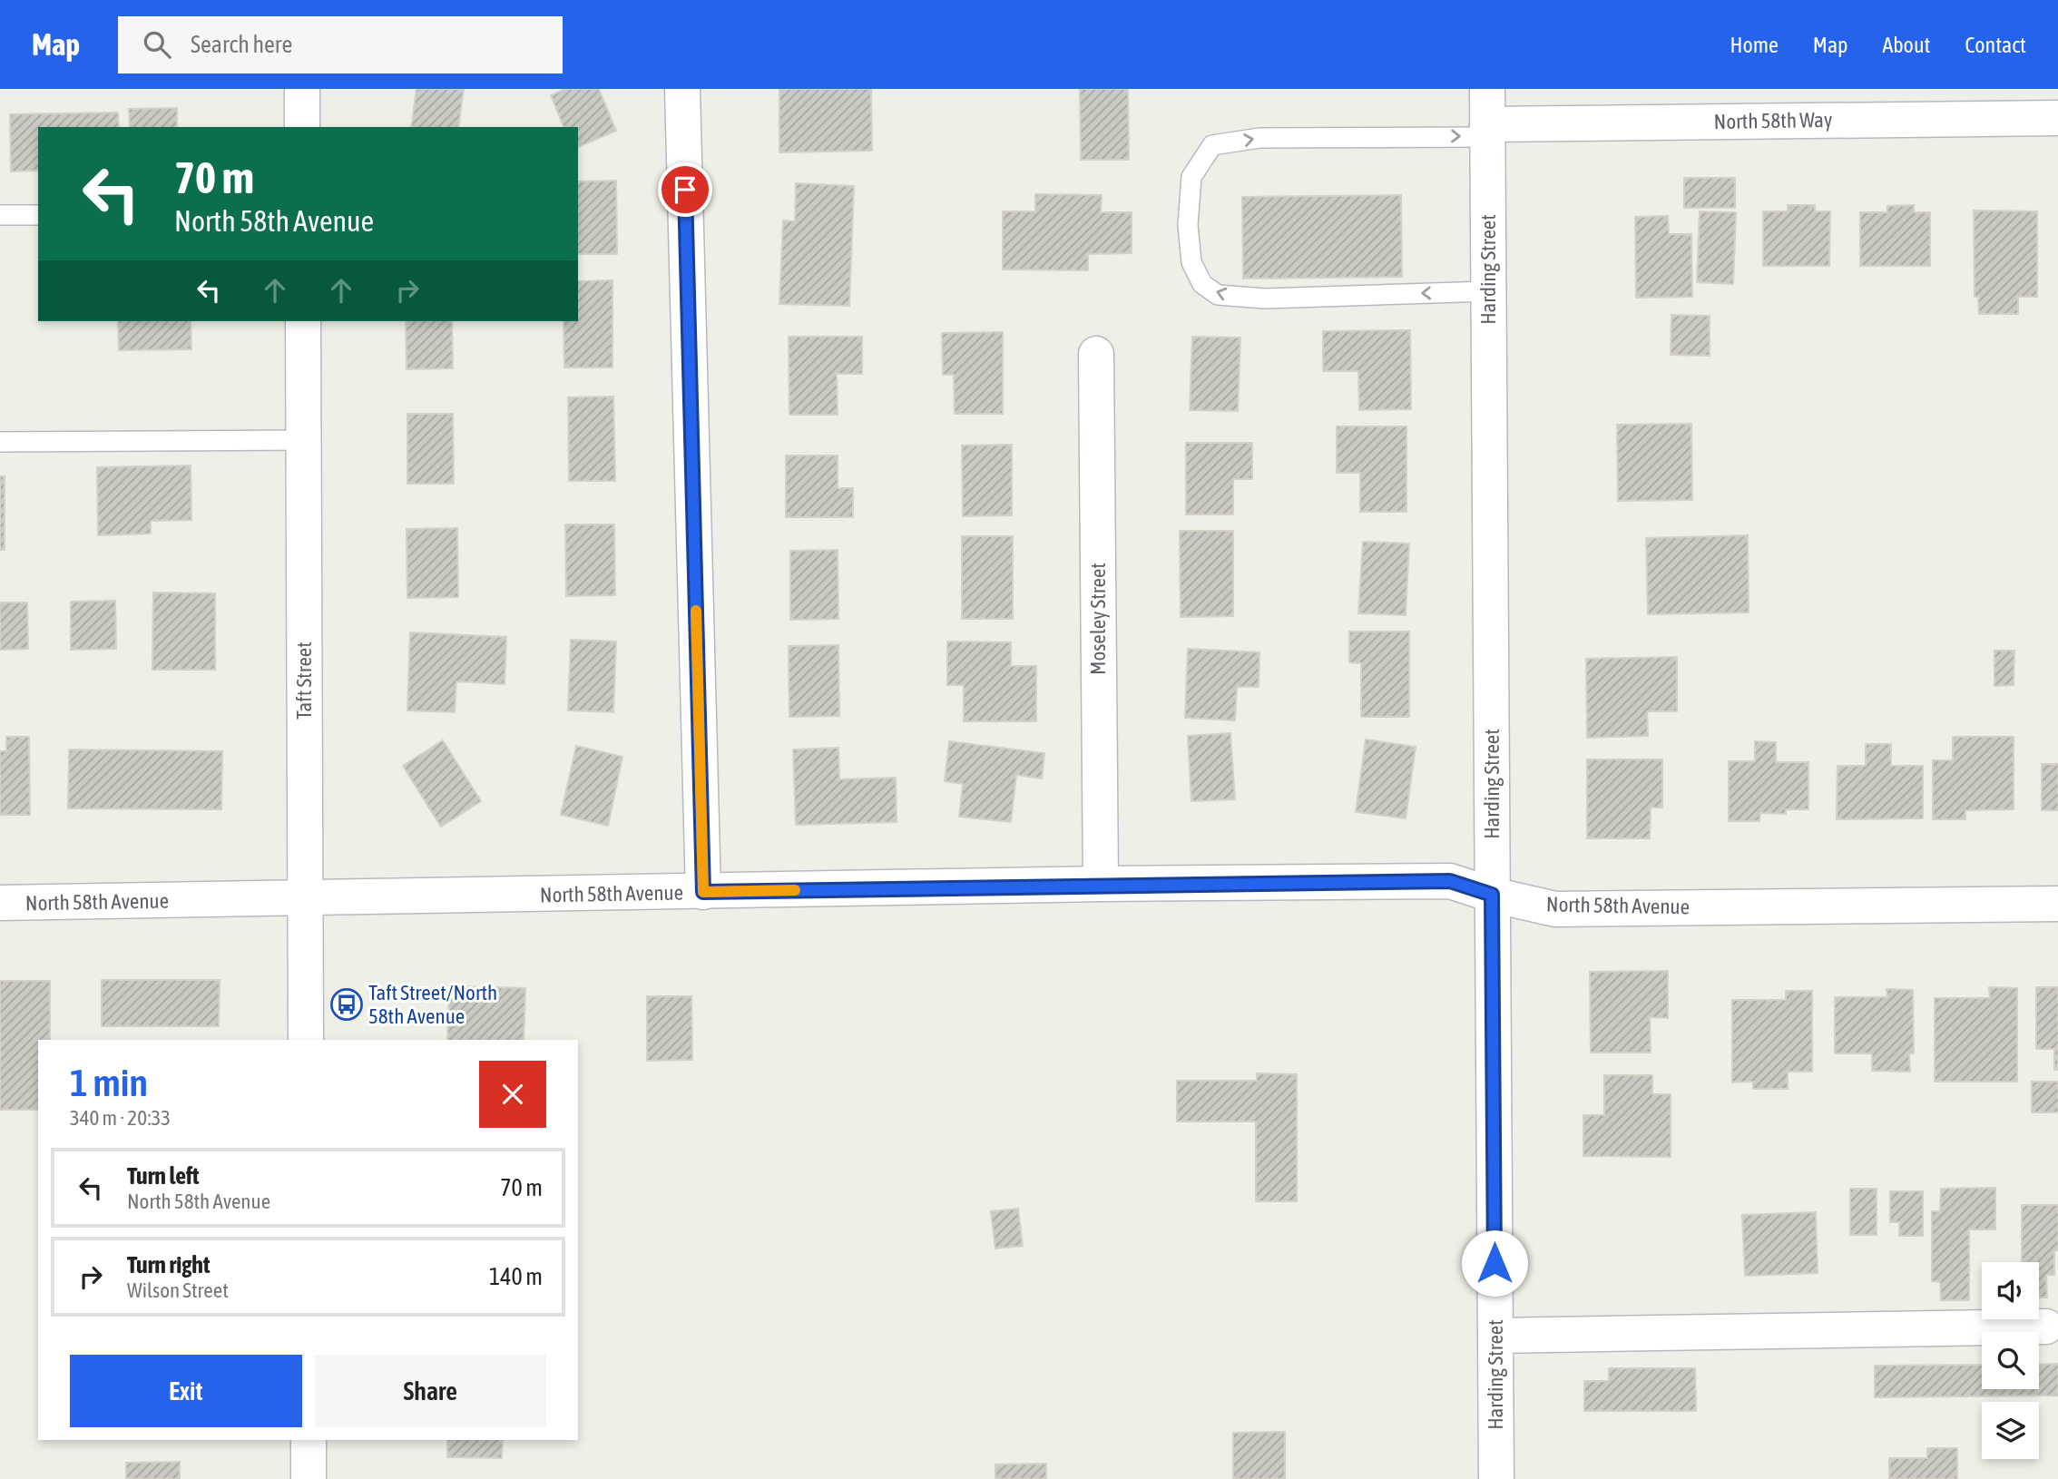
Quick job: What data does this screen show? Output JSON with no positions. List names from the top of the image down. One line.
{"streets":{"street":["North 58th Way","Harding Street","Moseley Street","Taft Street","North 58th Avenue"]},"crossings":[["North 58th Way","Harding Street"],["Harding Street","North 58th Avenue"],["Moseley Street","North 58th Avenue"],["Taft Street","North 58th Avenue"]],"places":{"bus stop":["Taft Street/North 58th Avenue"]},"page":{"header":"Map","search":"Search here","nav":["Home","Map","About","Contact"],"turn":["70 m","North 58th Avenue"],"heading":["1 min","340 m · 20:33"],"list":[{"name":"Turn left","note":"North 58th Avenue","value":"70 m"},{"name":"Turn right","note":"Wilson Street","value":"140 m"}],"buttons":["Exit","Share"]}}
